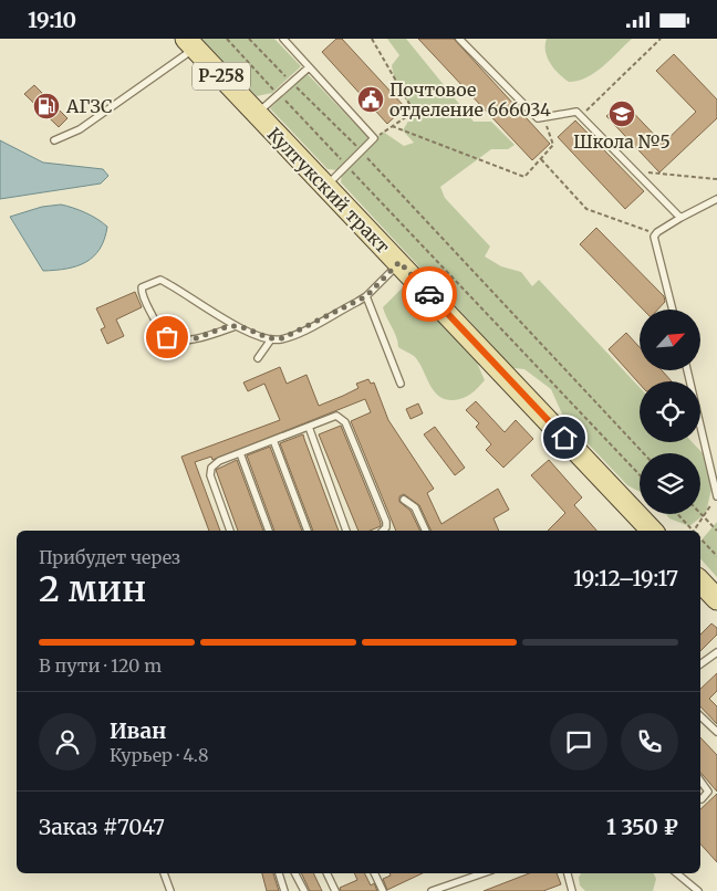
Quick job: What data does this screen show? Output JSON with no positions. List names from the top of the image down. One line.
{"streets":{"main road":["Р-258","Култукский тракт"]},"places":{"public building":["Почтовое отделение 666034"],"fuel station":["АГЗС"],"school or university":["Школа №5"]},"north":"top right","page":{"status":"19:10","heading":["2 мин","Прибудет через","19:12–19:17"],"panel":["Иван","Курьер · 4.8","Заказ #7047","1 350 ₽"],"bar":"В пути · 120 m"}}
